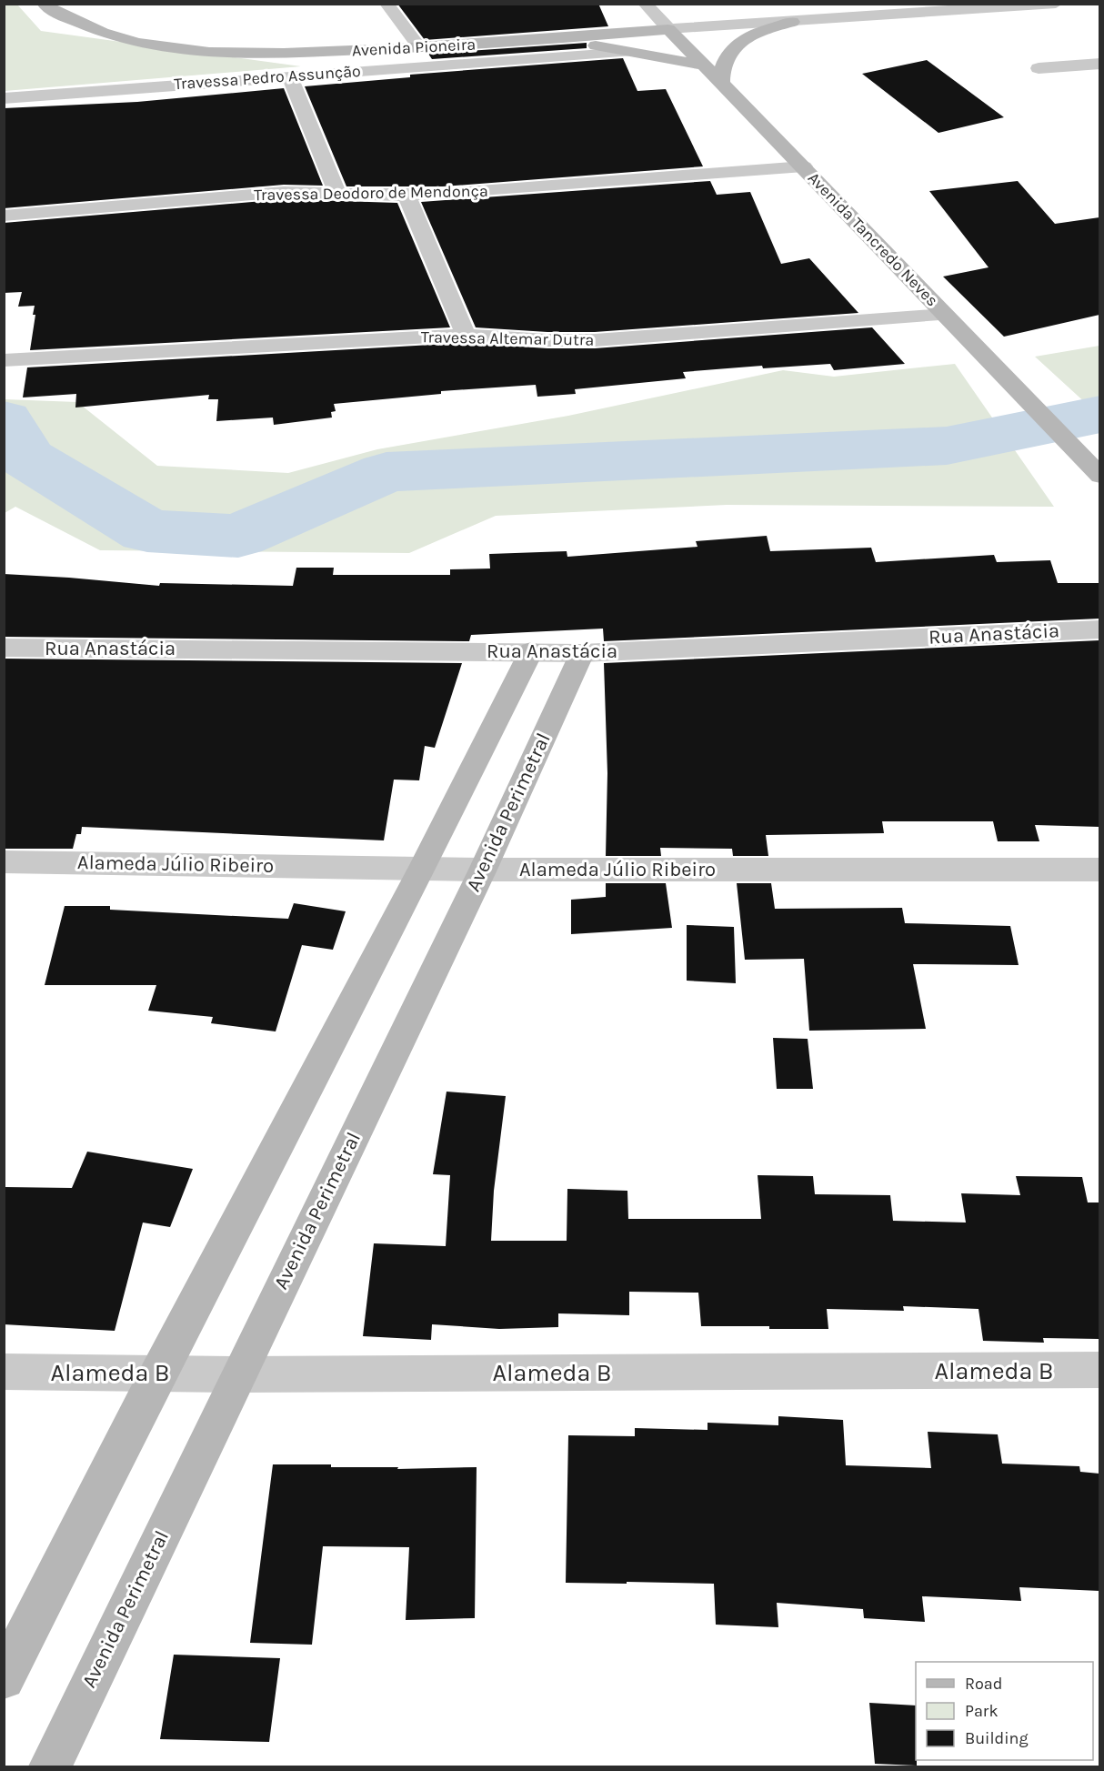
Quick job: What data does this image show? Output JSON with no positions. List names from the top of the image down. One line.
{"streets":{"street":["Avenida Pioneira","Travessa Pedro Assunção","Travessa Deodoro de Mendonça","Avenida Tancredo Neves","Travessa Altemar Dutra","Rua Anastácia","Avenida Perimetral","Alameda Júlio Ribeiro","Alameda B"]},"crossings":[["Avenida Pioneira","Avenida Tancredo Neves"],["Travessa Deodoro de Mendonça","Avenida Tancredo Neves"],["Avenida Tancredo Neves","Travessa Altemar Dutra"],["Rua Anastácia","Avenida Perimetral"],["Avenida Perimetral","Alameda Júlio Ribeiro"],["Avenida Perimetral","Alameda B"]],"legend":["Road","Park","Building"]}
